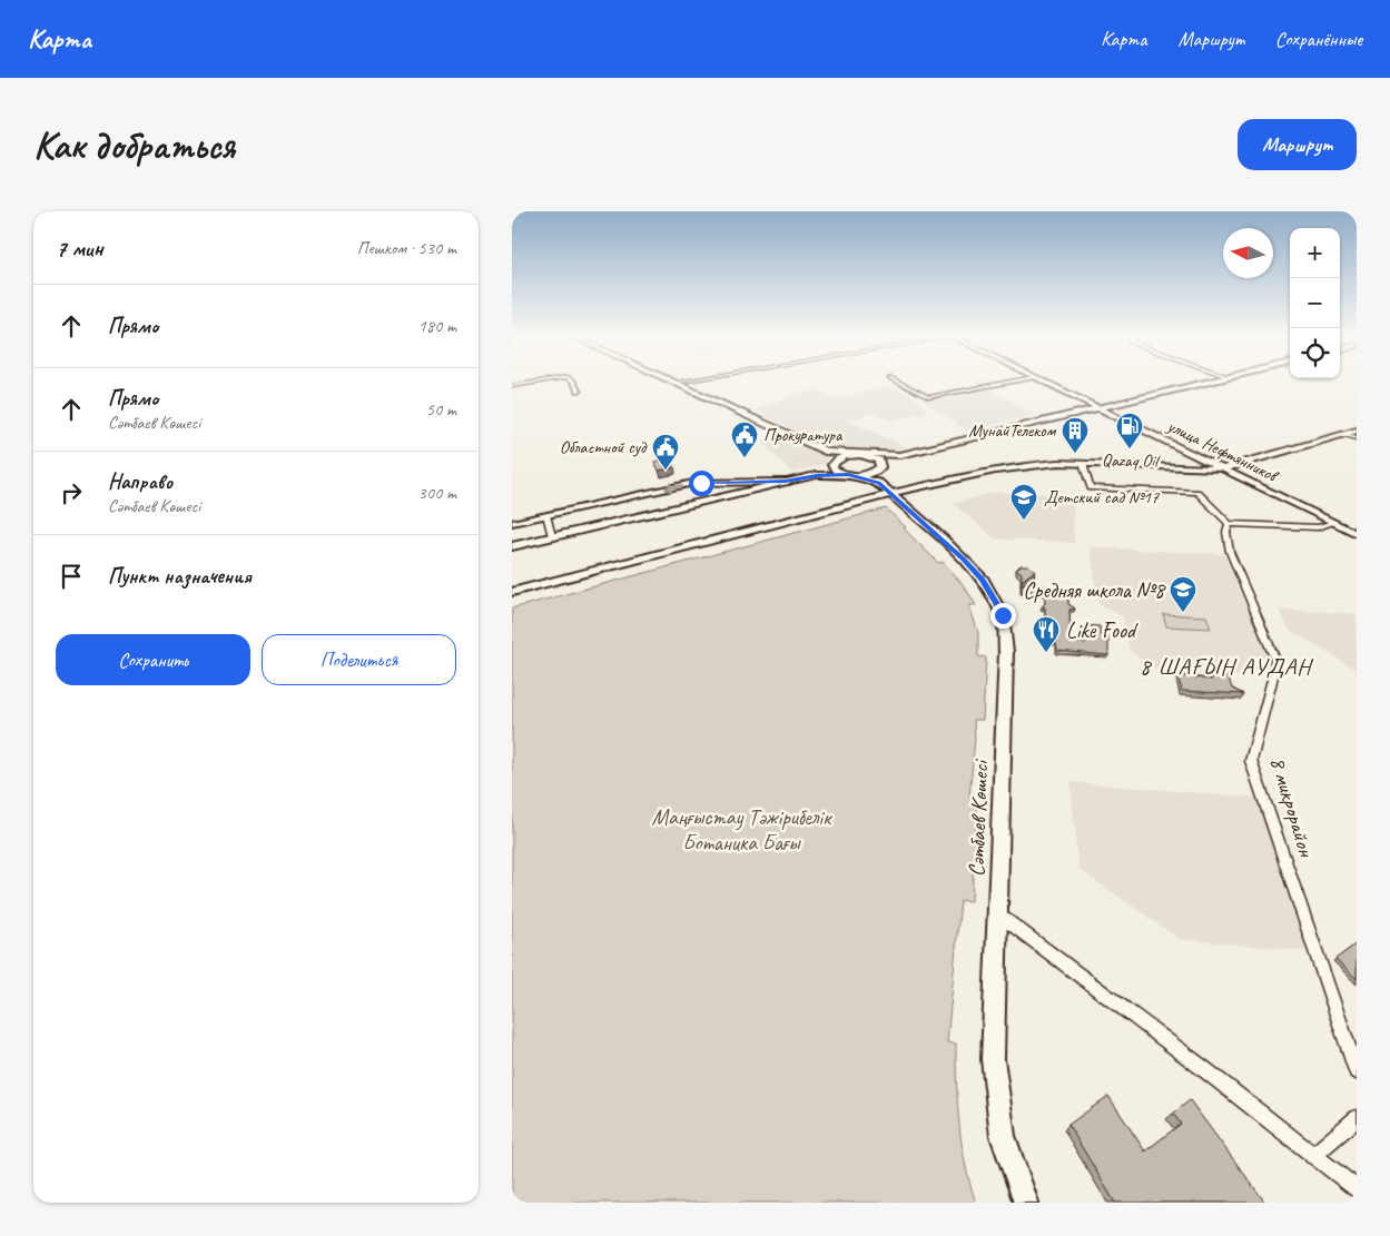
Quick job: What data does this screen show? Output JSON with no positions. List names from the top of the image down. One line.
{"streets":{"main road":["Сәтбаев Көшесі"],"street":["улица Нефтянников","8 микрорайон"]},"districts":["8 ШАҒЫН АУДАН"],"parks":["Маңғыстау Тәжірибелік Ботаника Бағы"],"places":{"fuel station":["Qazaq Oil"],"building":["МунайТелеком"],"public building":["Прокуратура","Областной суд"],"school or university":["Детский сад №17","Средняя школа №8"],"restaurant":["Like Food"]},"north":"left","page":{"header":"Карта","nav":["Карта","Маршрут","Сохранённые"],"buttons":["Маршрут",["Сохранить","Поделиться"]],"title":"Как добраться","heading":["7 мин","Пешком · 530 m"],"map_buttons":["+","−"],"list":[["Прямо","180 m"],["Прямо","Сәтбаев Көшесі","50 m"],["Направо","Сәтбаев Көшесі","300 m"],"Пункт назначения"]}}
